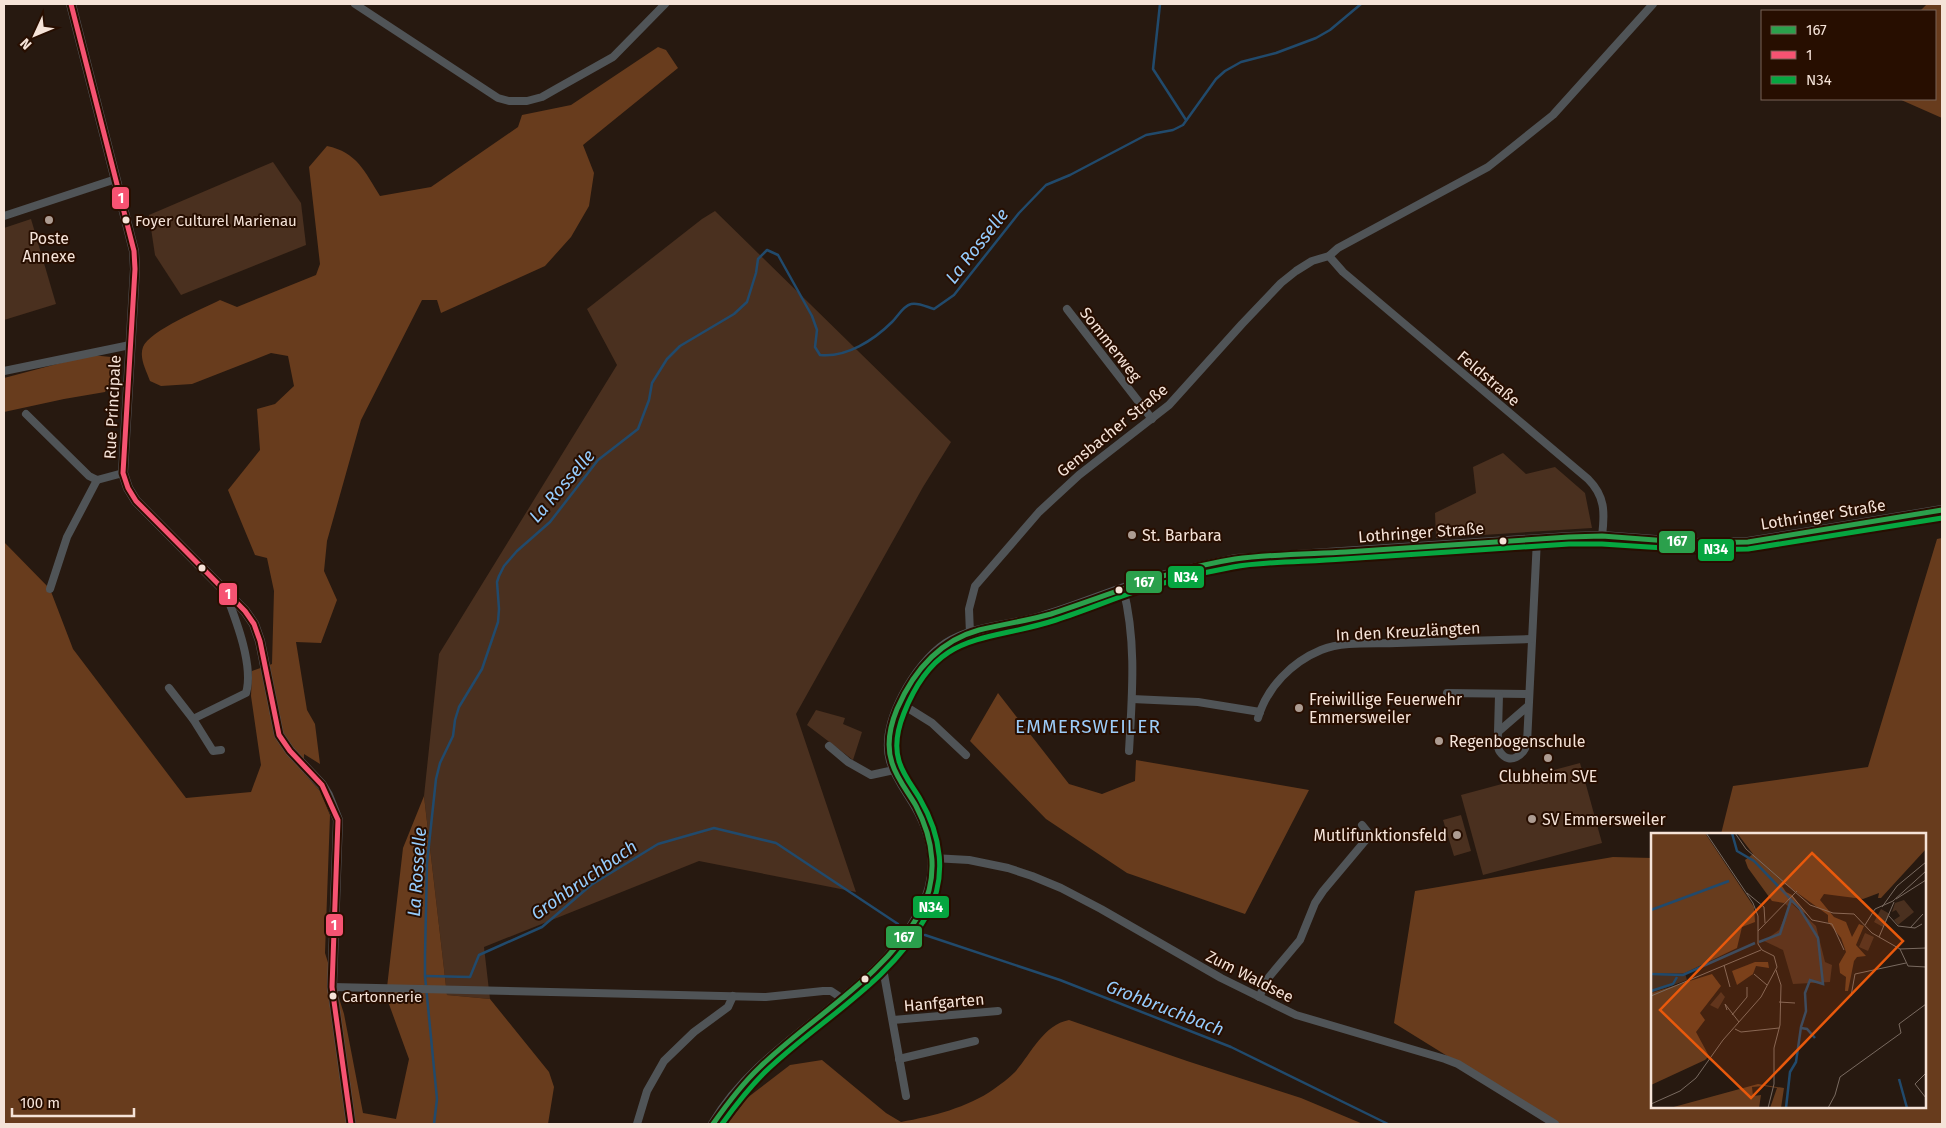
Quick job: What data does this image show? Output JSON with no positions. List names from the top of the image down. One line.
{"streets":{"main road":["Rue Principale","Lothringer Straße"],"street":["Sommerweg","Feldstraße","Gensbacher Straße","In den Kreuzlängten","Zum Waldsee","Hanfgarten"]},"crossings":[["Sommerweg","Gensbacher Straße"],["Feldstraße","Gensbacher Straße"],["Feldstraße","Lothringer Straße"],["Gensbacher Straße","Lothringer Straße"]],"districts":["EMMERSWEILER"],"water":["La Rosselle","Grohbruchbach"],"places":["Poste Annexe","Foyer Culturel Marienau","St. Barbara","Freiwillige Feuerwehr Emmersweiler","Regenbogenschule","Clubheim SVE","SV Emmersweiler","Mutlifunktionsfeld","Cartonnerie"],"lines":["transit line 1","transit line 167","transit line N34"],"legend":["167","1","N34"],"scale_bar":"100 m","north":"bottom left"}
